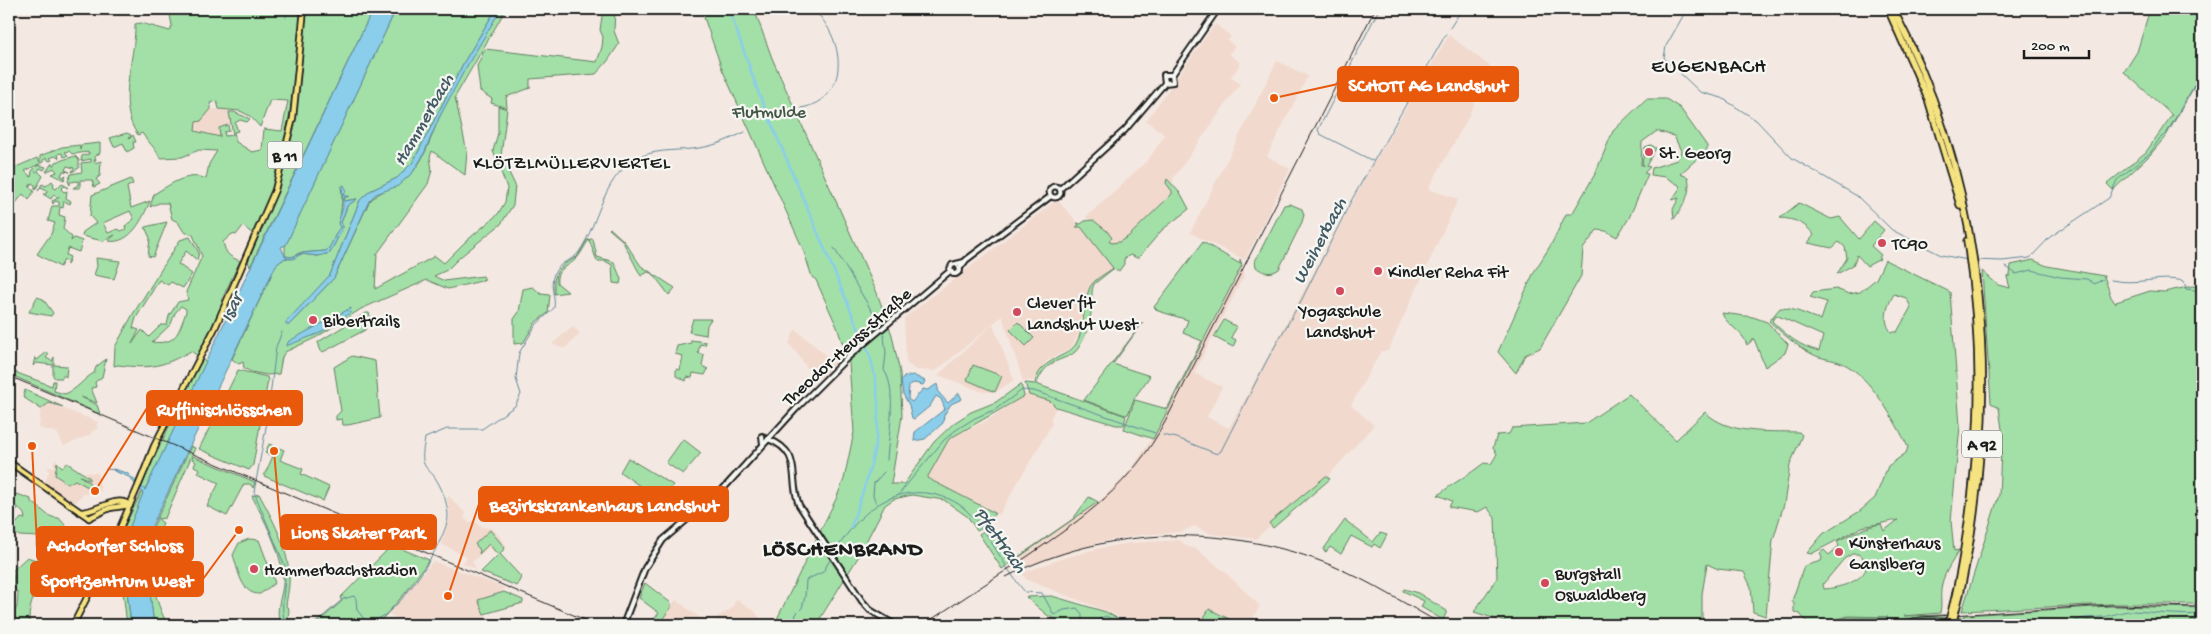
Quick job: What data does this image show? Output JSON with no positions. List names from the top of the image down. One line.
{"streets":{"highway":["A 92"],"main road":["B 11","Theodor-Heuss-Straße"]},"districts":["EUGENBACH","KLÖTZLMÜLLERVIERTEL","LÖSCHENBRAND"],"water":["Hammerbach","Weiherbach","Isar","Pfettrach"],"parks":["Flutmulde"],"places":["SCHOTT AG Landshut","St. Georg","TC90","Kindler Reha Fit","Yogaschule Landshut","Clever fit Landshut West","Bibertrails","Achdorfer Schloss","Lions Skater Park","Ruffinischlösschen","Sportzentrum West","Künsterhaus Ganslberg","Hammerbachstadion","Burgstall Oswaldberg","Bezirkskrankenhaus Landshut"],"scale_bar":"200 m"}
